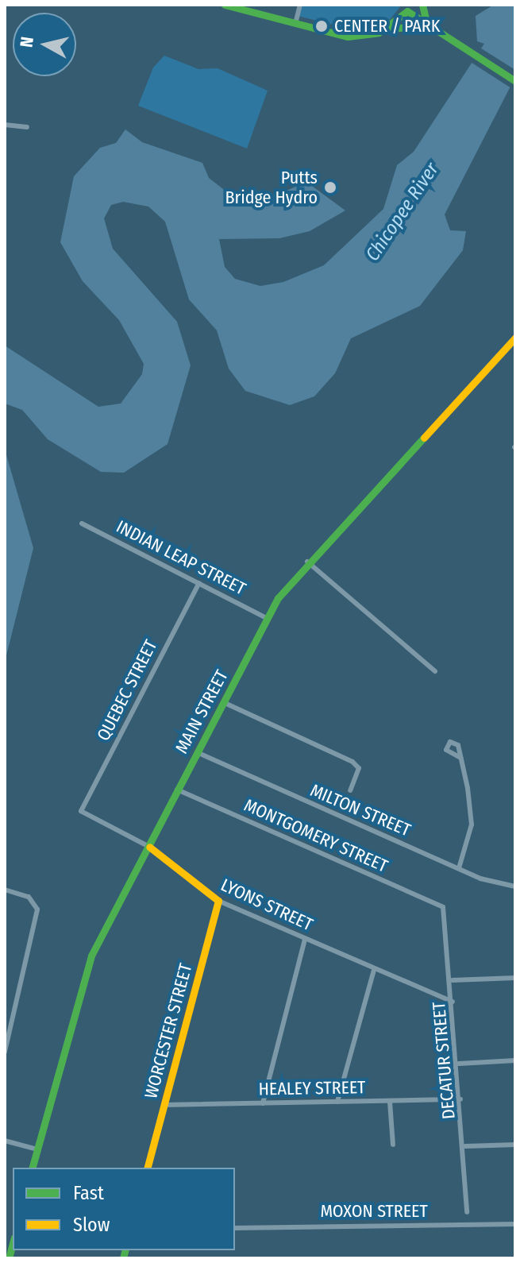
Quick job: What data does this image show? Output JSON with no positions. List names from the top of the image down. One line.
{"streets":{"main road":["MAIN STREET","LYONS STREET","WORCESTER STREET"],"street":["INDIAN LEAP STREET","QUEBEC STREET","MILTON STREET","MONTGOMERY STREET","DECATUR STREET","HEALEY STREET","MOXON STREET"]},"crossings":[["INDIAN LEAP STREET","QUEBEC STREET"],["INDIAN LEAP STREET","MAIN STREET"],["QUEBEC STREET","LYONS STREET"],["MAIN STREET","MILTON STREET"],["MAIN STREET","MONTGOMERY STREET"],["MAIN STREET","LYONS STREET"],["MONTGOMERY STREET","DECATUR STREET"],["LYONS STREET","WORCESTER STREET"],["LYONS STREET","DECATUR STREET"],["WORCESTER STREET","HEALEY STREET"],["DECATUR STREET","HEALEY STREET"]],"water":["Chicopee River"],"places":["CENTER / PARK","Putts Bridge Hydro"],"legend":["Fast","Slow"],"north":"left"}
